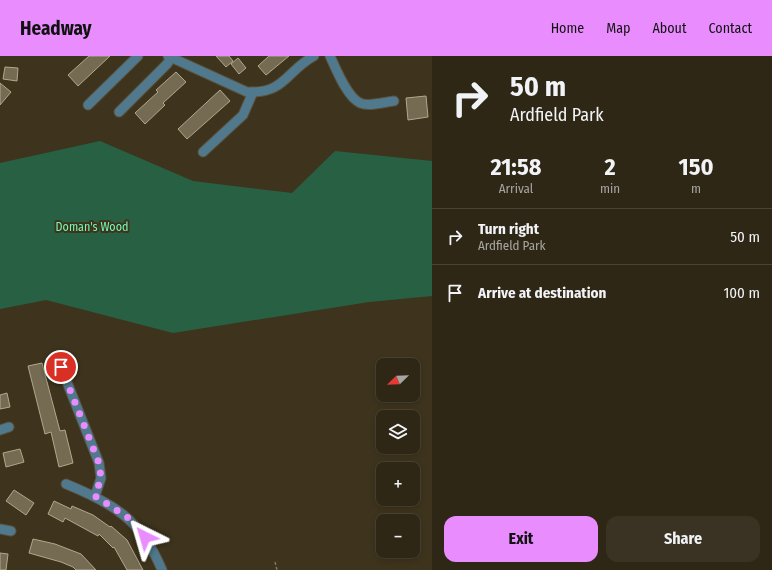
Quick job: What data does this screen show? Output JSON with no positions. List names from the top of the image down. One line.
{"parks":["Doman's Wood"],"north":"bottom left","page":{"header":"Headway","nav":["Home","Map","About","Contact"],"turn":["50 m","Ardfield Park"],"eta":["21:58","Arrival","2","min","150","m"],"list":[{"name":"Turn right","note":"Ardfield Park","value":"50 m"},{"name":"Arrive at destination","value":"100 m"}],"map_buttons":["+","−"],"buttons":["Exit","Share"]}}
